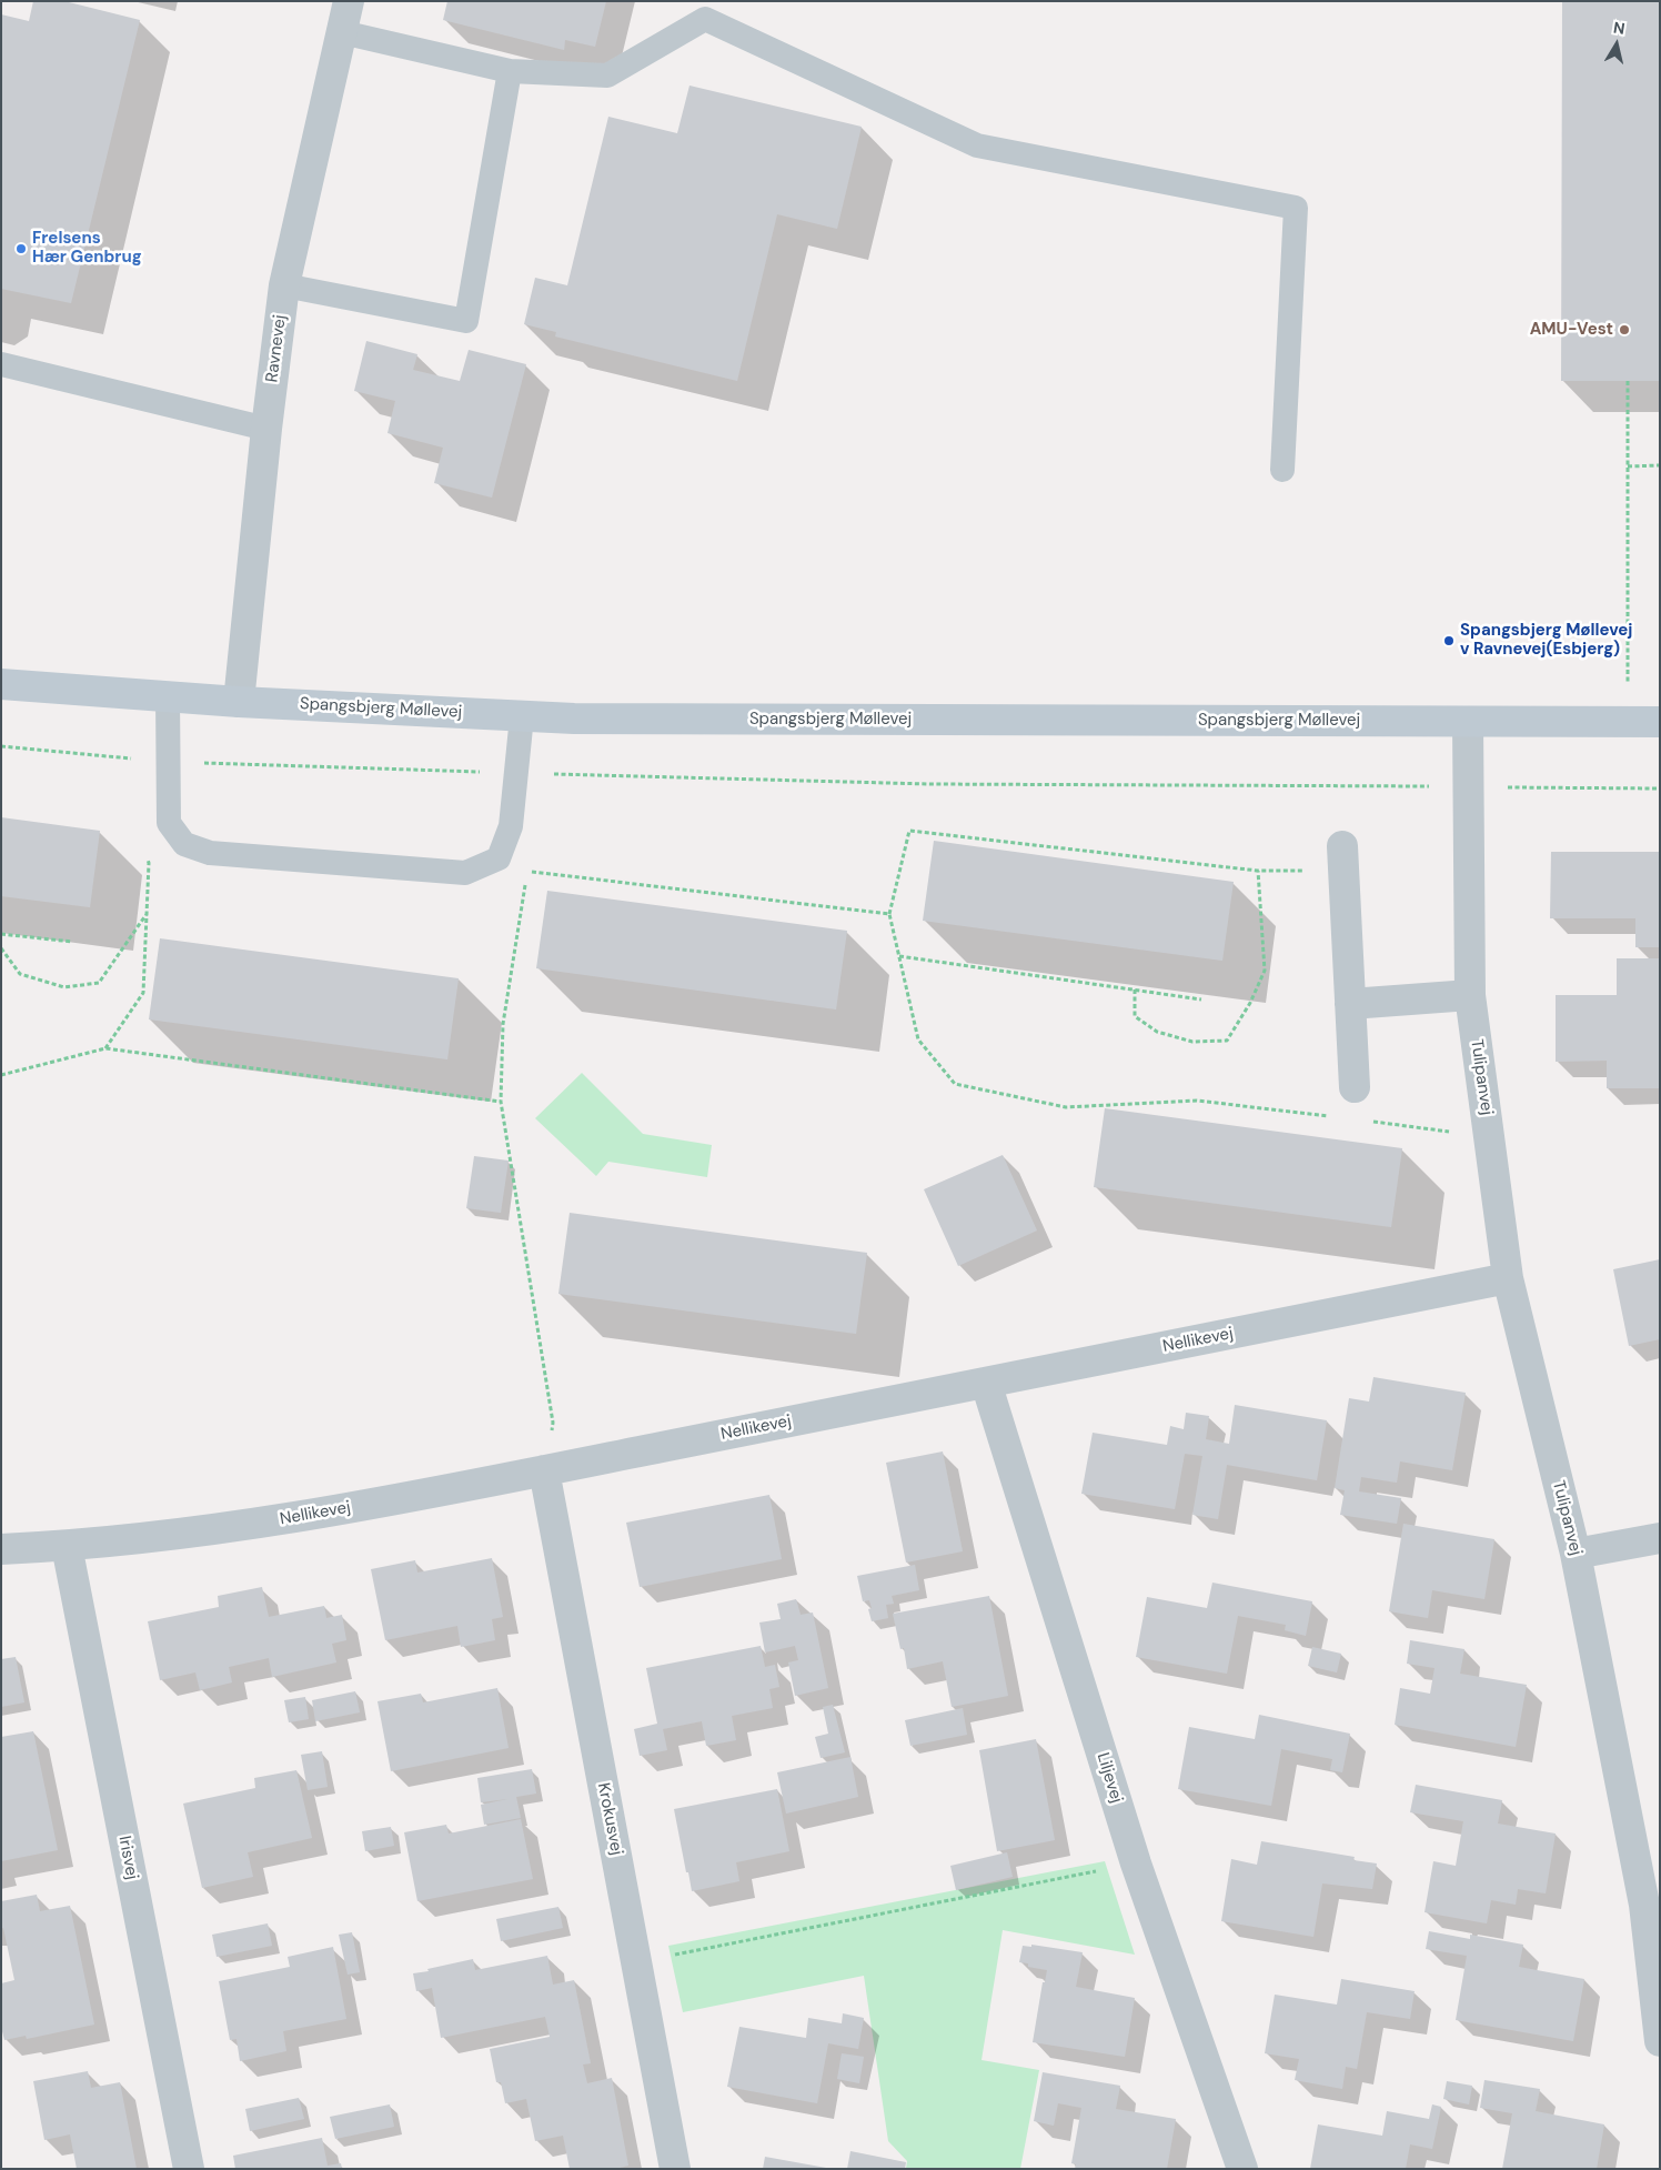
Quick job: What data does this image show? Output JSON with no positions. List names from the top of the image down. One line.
{"streets":{"street":["Ravnevej","Spangsbjerg Møllevej","Tulipanvej","Nellikevej","Liljevej","Krokusvej","Irisvej"]},"crossings":[["Ravnevej","Spangsbjerg Møllevej"],["Spangsbjerg Møllevej","Tulipanvej"],["Tulipanvej","Nellikevej"],["Nellikevej","Liljevej"],["Nellikevej","Krokusvej"],["Nellikevej","Irisvej"]],"places":["Frelsens Hær Genbrug","AMU-Vest","Spangsbjerg Møllevej v Ravnevej(Esbjerg)"],"north":"top"}
